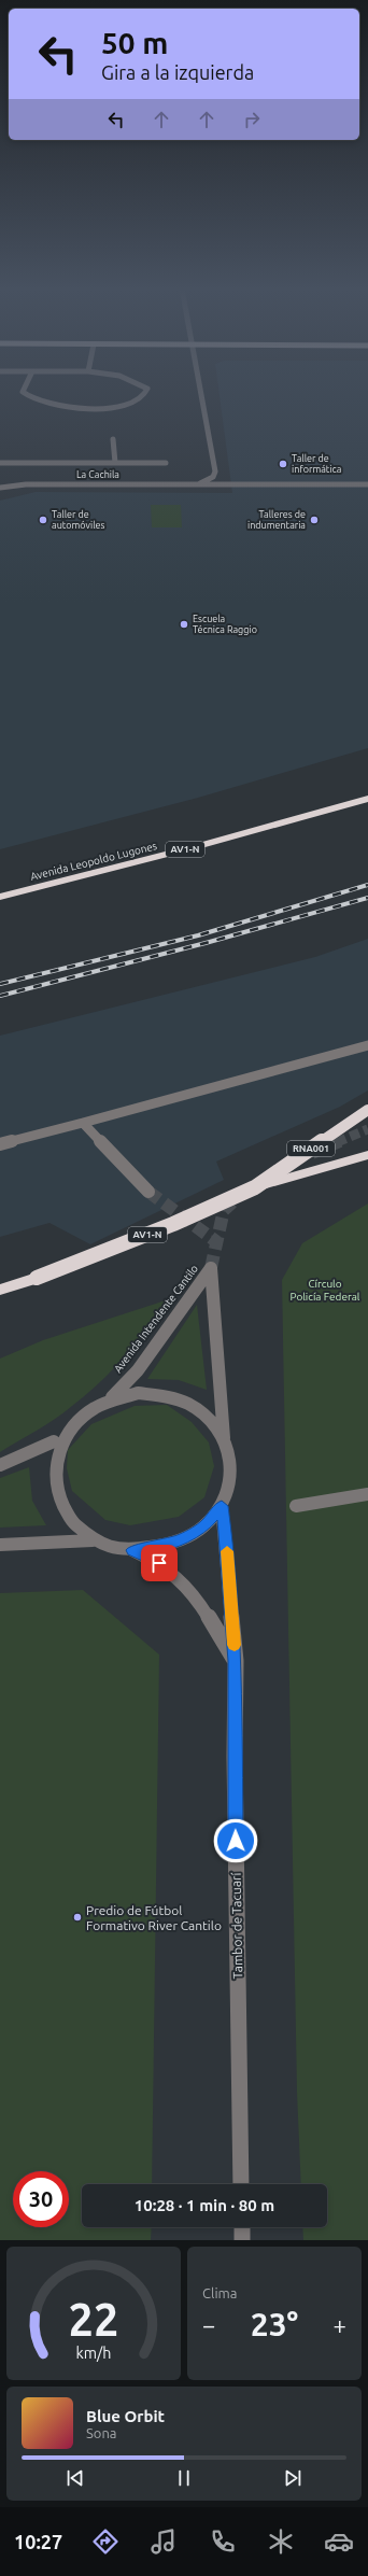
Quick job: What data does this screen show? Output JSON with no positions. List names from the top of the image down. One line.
{"streets":{"highway":["AV1-N","Avenida Leopoldo Lugones","RNA001"],"street":["La Cachila","Avenida Intendente Cantilo","Tambor de Tacuarí"]},"crossings":[["AV1-N","RNA001"]],"parks":["Círculo Policía Federal"],"places":["Taller de informática","Taller de automóviles","Talleres de indumentaria","Escuela Técnica Raggio","Predio de Fútbol Formativo River Cantilo"],"page":{"turn":["50 m","Gira a la izquierda"],"limit":"30","trip":"10:28 · 1 min · 80 m","tile":"Clima","heat":["−","23°","+"],"song":["Blue Orbit","Sona"],"tabs":"10:27","gauge":["22","km/h"]}}
